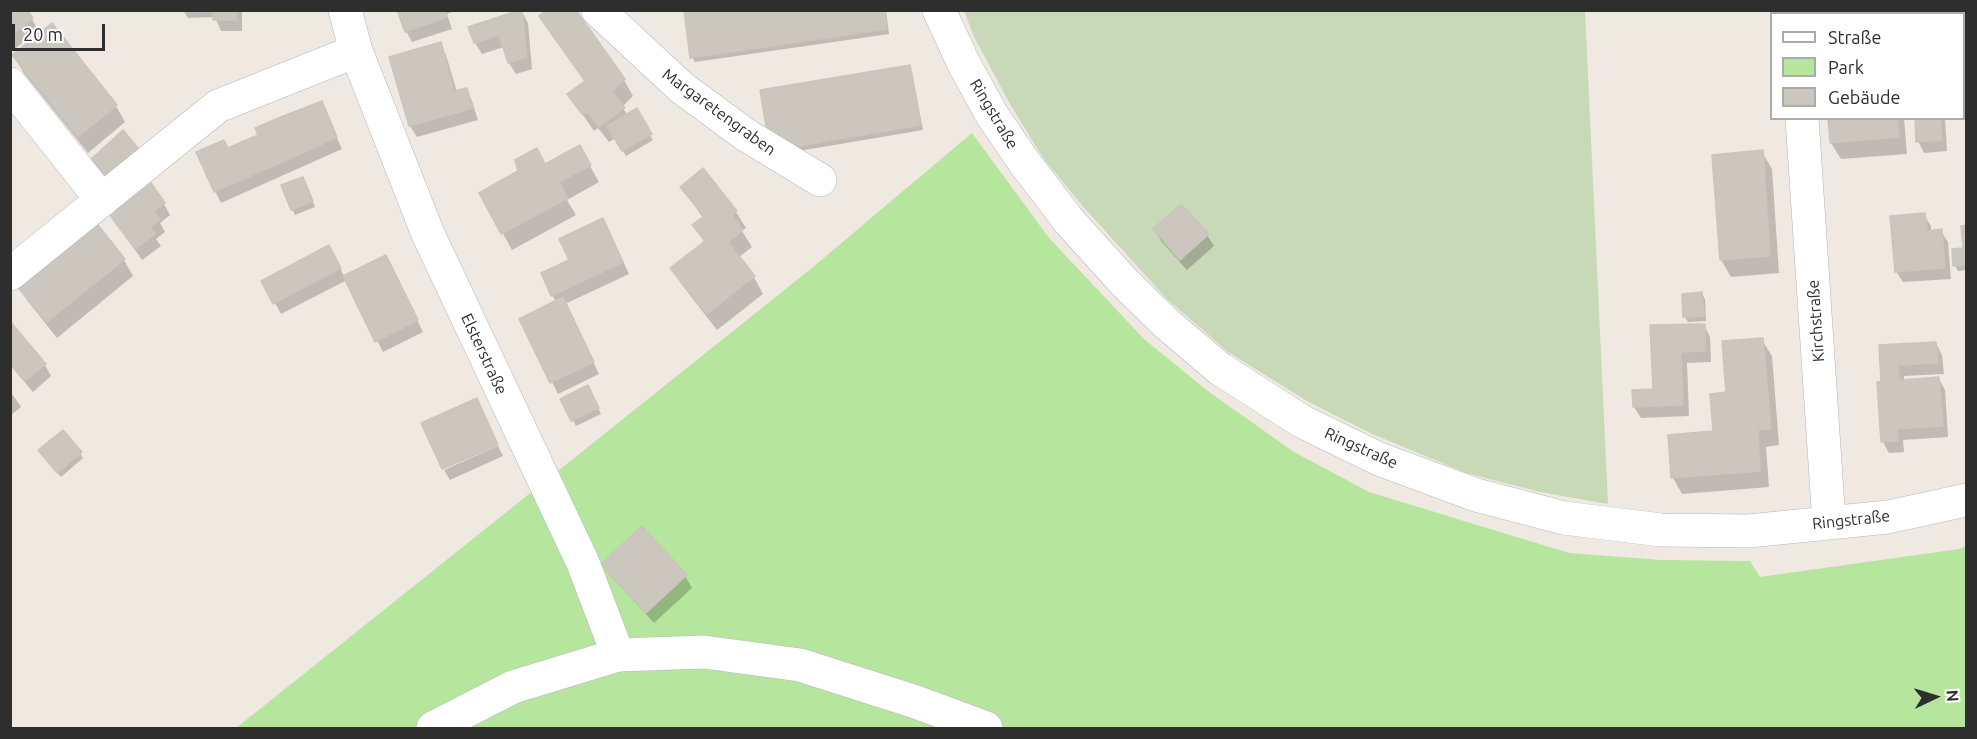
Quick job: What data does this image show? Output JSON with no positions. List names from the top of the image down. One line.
{"streets":{"street":["Margaretengraben","Ringstraße","Kirchstraße","Elsterstraße"]},"crossings":[["Ringstraße","Kirchstraße"]],"legend":["Straße","Park","Gebäude"],"scale_bar":"20 m","north":"right"}
